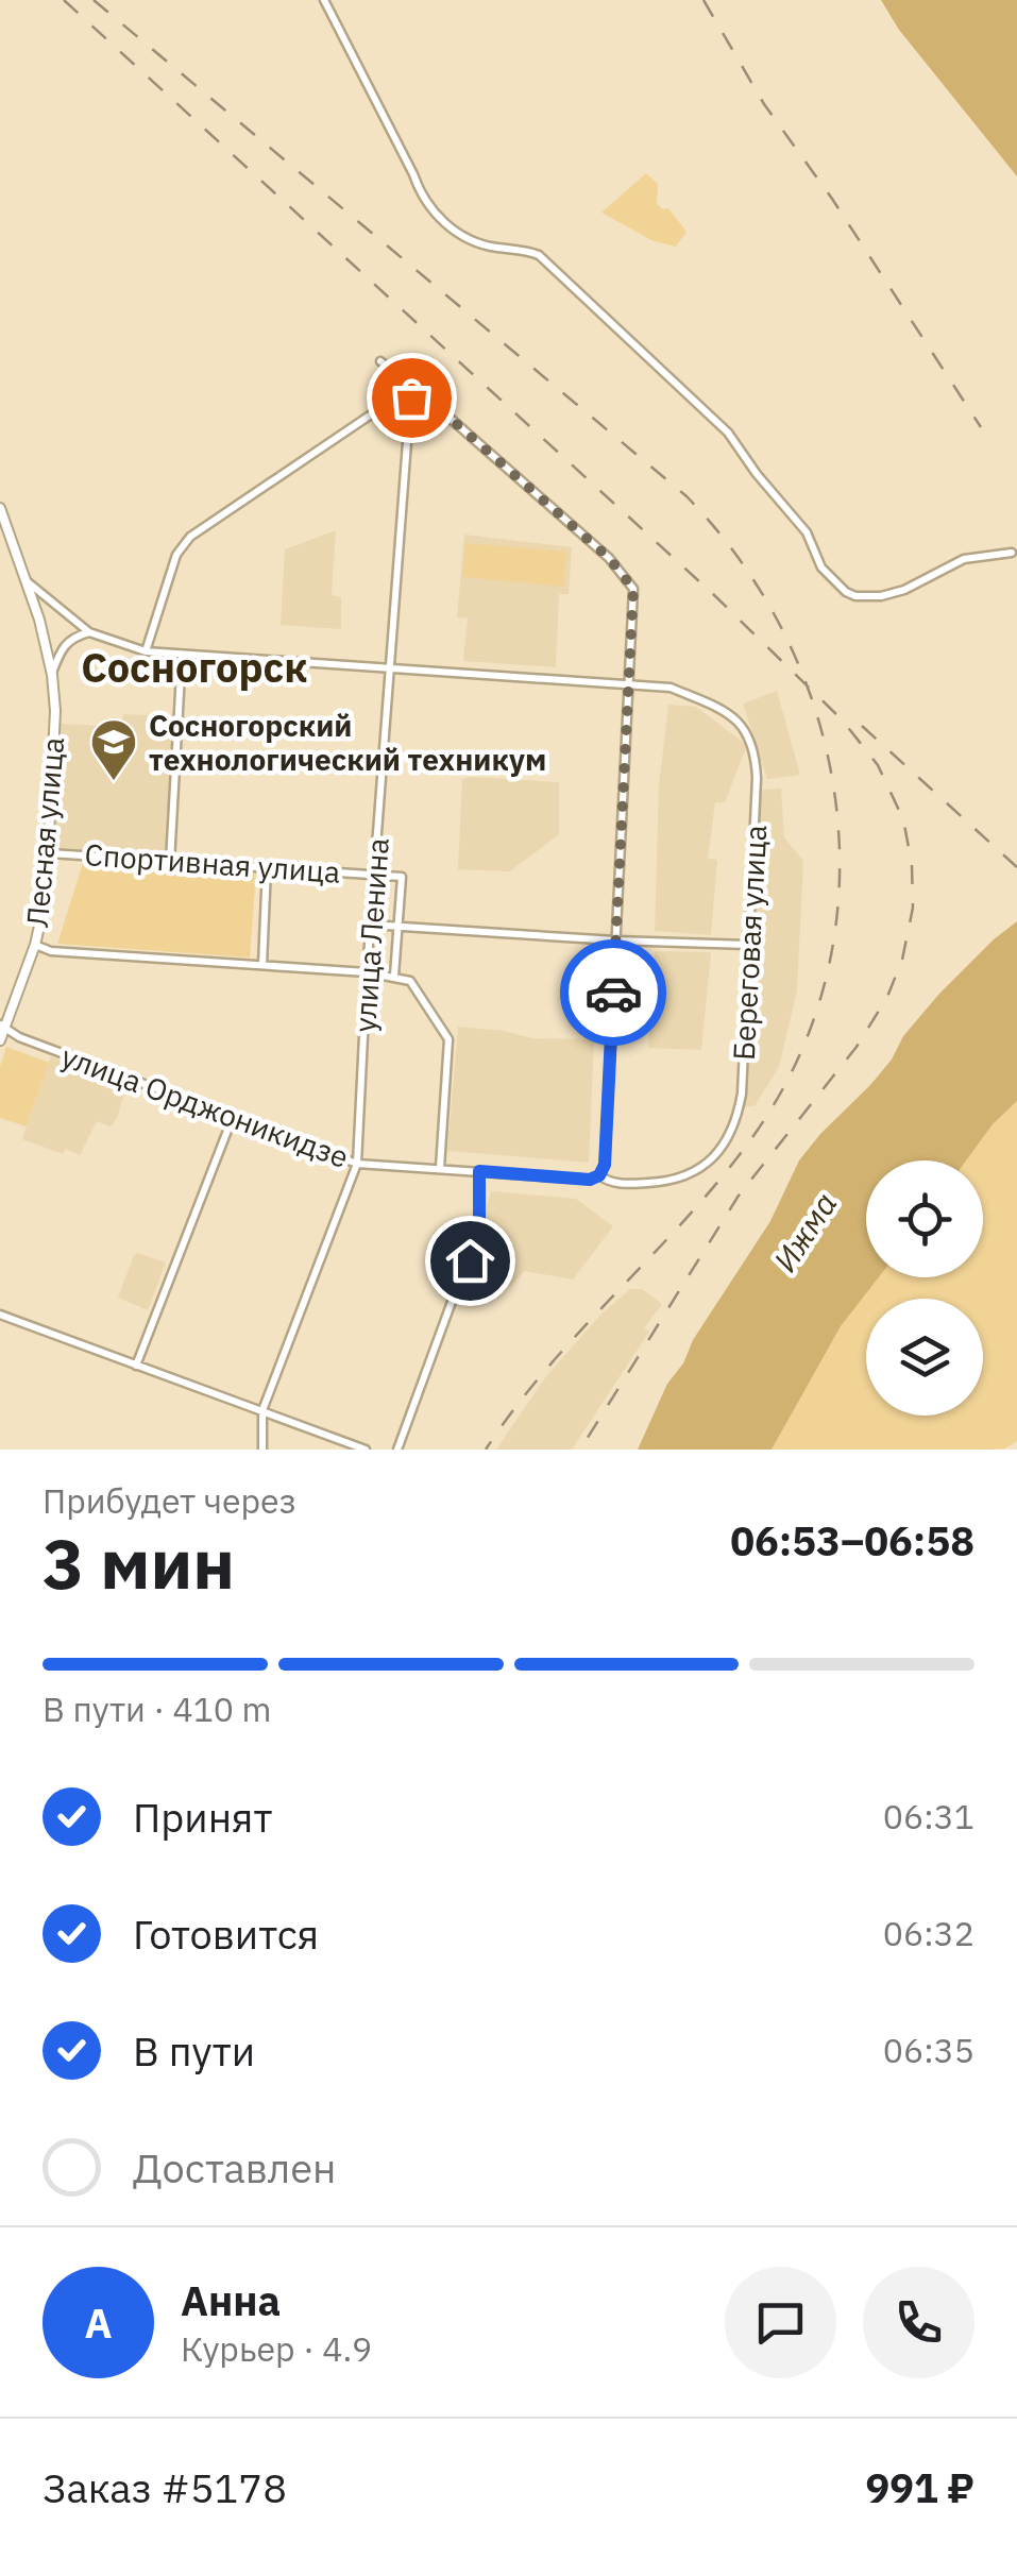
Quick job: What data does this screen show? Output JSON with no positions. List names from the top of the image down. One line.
{"streets":{"main road":["Лесная улица"],"street":["Спортивная улица","улица Ленина","Береговая улица","улица Орджоникидзе"]},"crossings":[["Лесная улица","Спортивная улица"],["Лесная улица","улица Орджоникидзе"],["Спортивная улица","улица Ленина"],["улица Ленина","Береговая улица"],["улица Ленина","улица Орджоникидзе"],["Береговая улица","улица Орджоникидзе"]],"districts":["Сосногорск"],"water":["Ижма"],"places":{"school or university":["Сосногорский технологический техникум"]},"page":{"heading":["3 мин","Прибудет через","06:53–06:58"],"panel":["Анна","Курьер · 4.9","Заказ #5178","991 ₽"],"bar":"В пути · 410 m","list":[["Принят","06:31"],["Готовится","06:32"],["В пути","06:35"],"Доставлен"],"round":"А"}}
